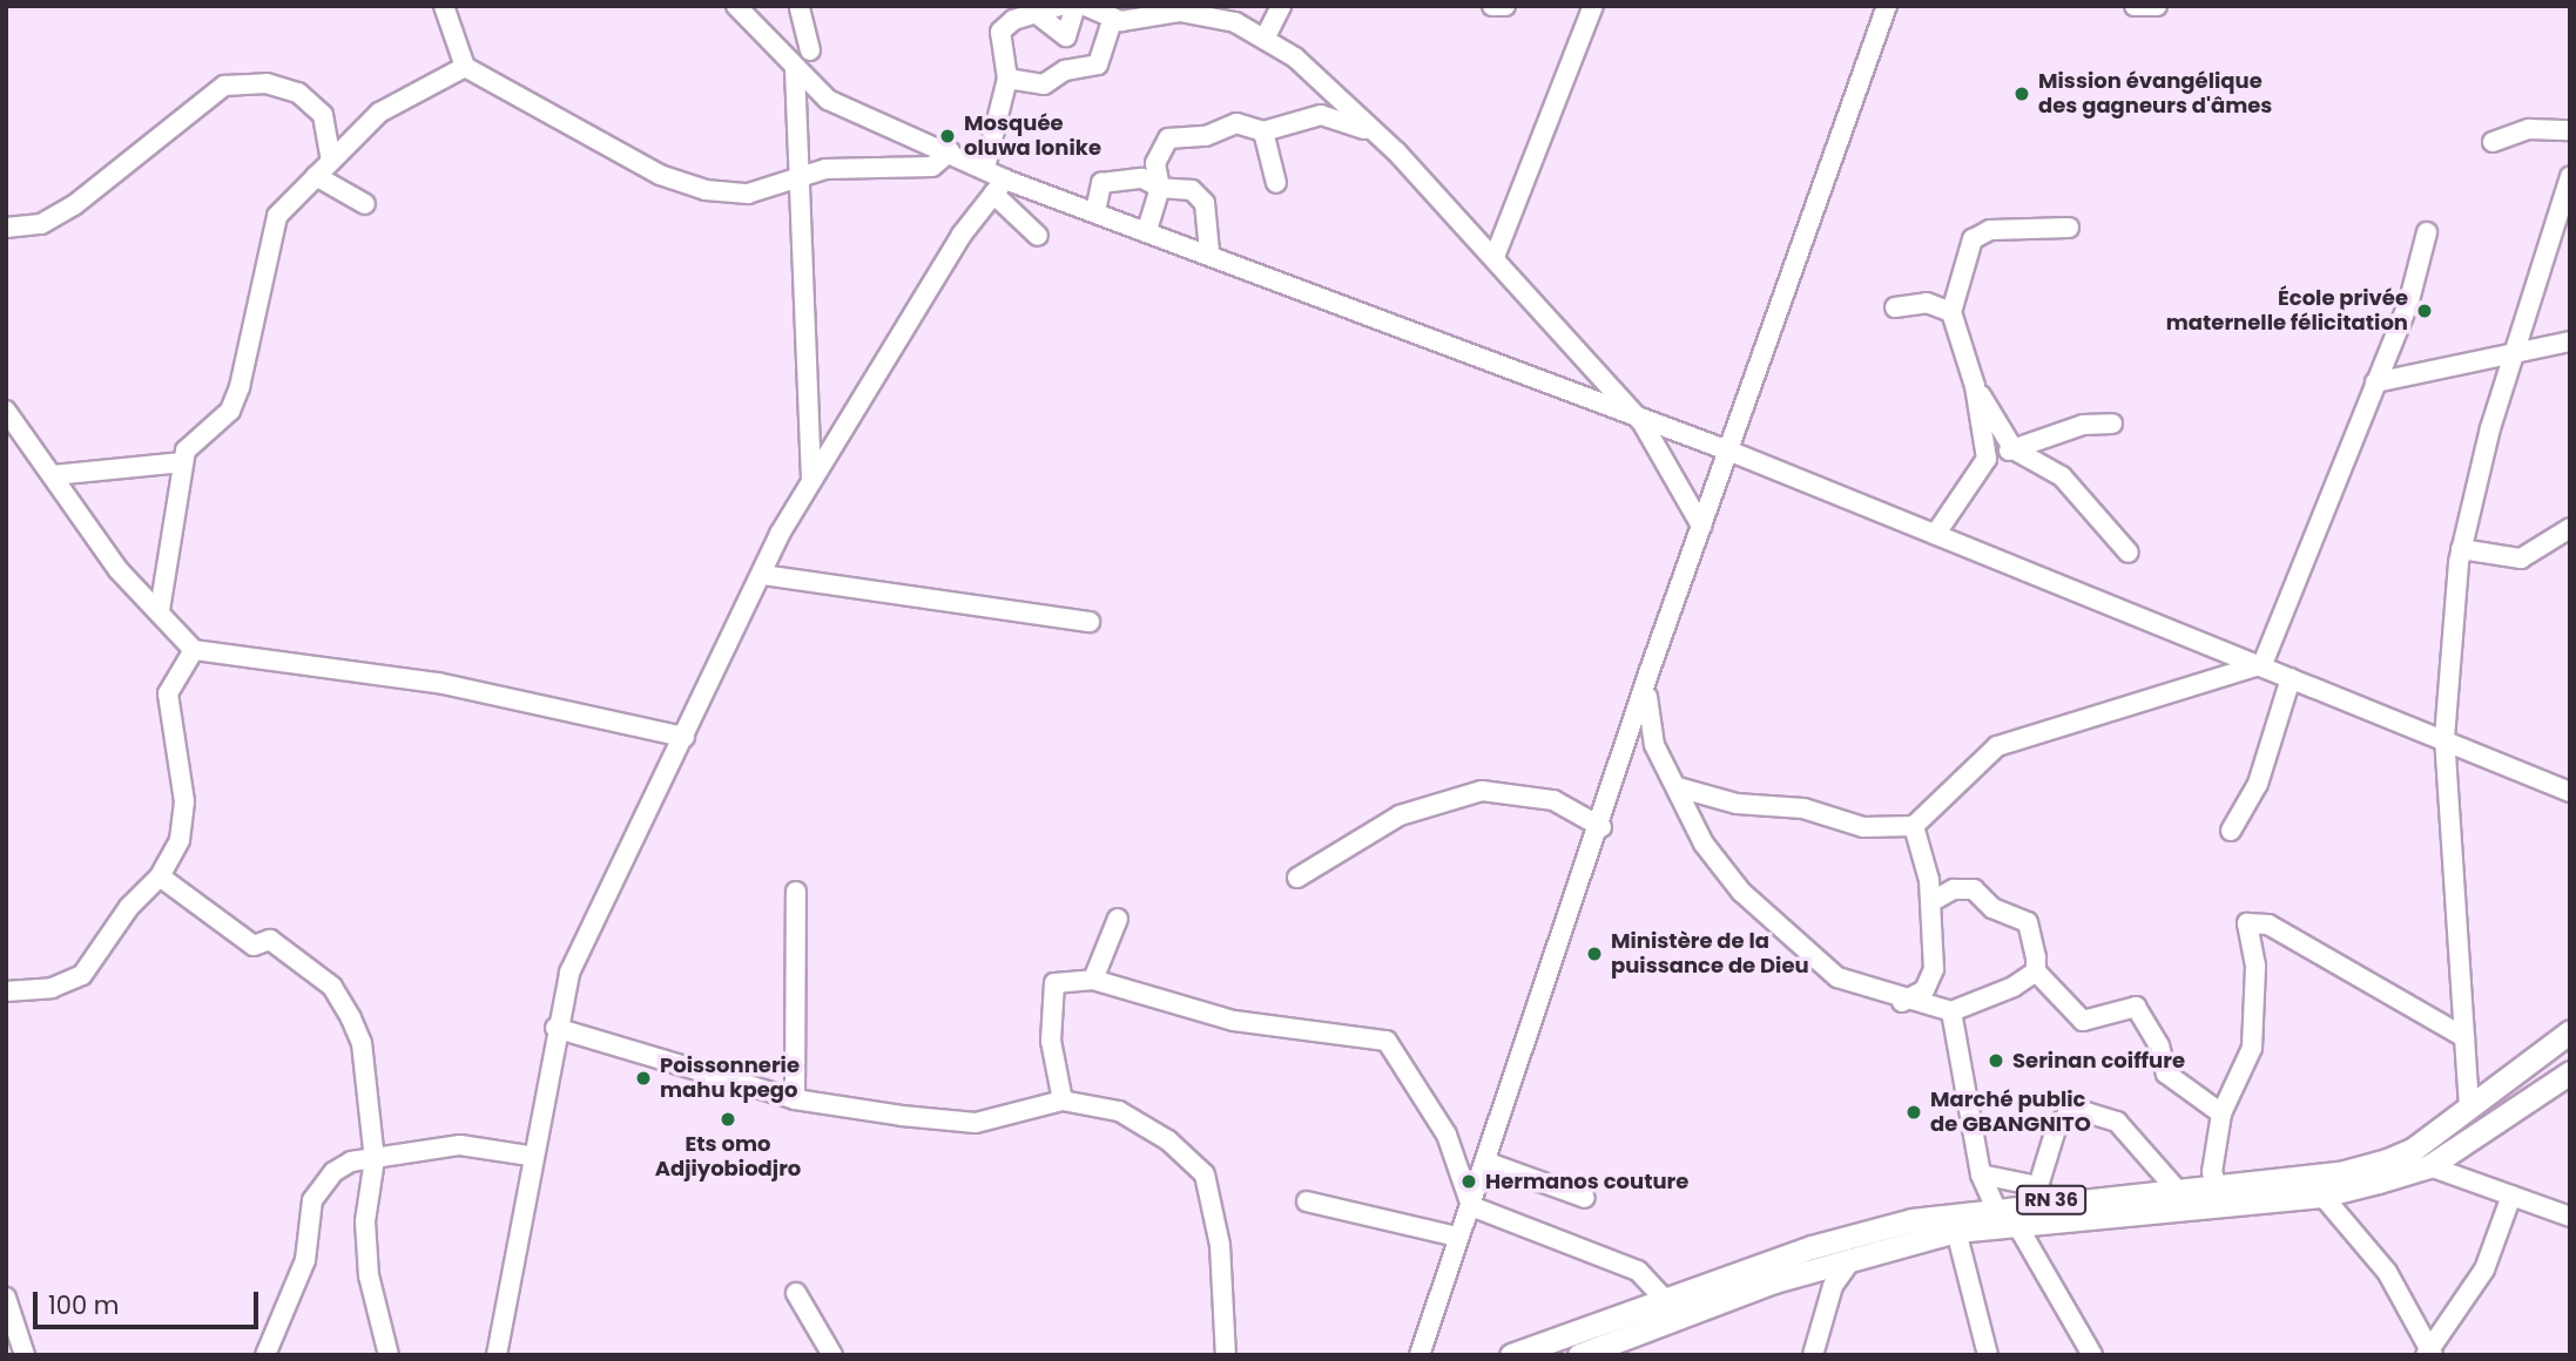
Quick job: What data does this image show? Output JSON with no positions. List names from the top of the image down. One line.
{"streets":{"main road":["RN 36"]},"places":["Mission évangélique des gagneurs d'âmes","Mosquée oluwa lonike","École privée maternelle félicitation","Ministère de la puissance de Dieu","Serinan coiffure","Poissonnerie mahu kpego","Marché public de GBANGNITO","Ets omo Adjiyobiodjro","Hermanos couture"],"scale_bar":"100 m"}
